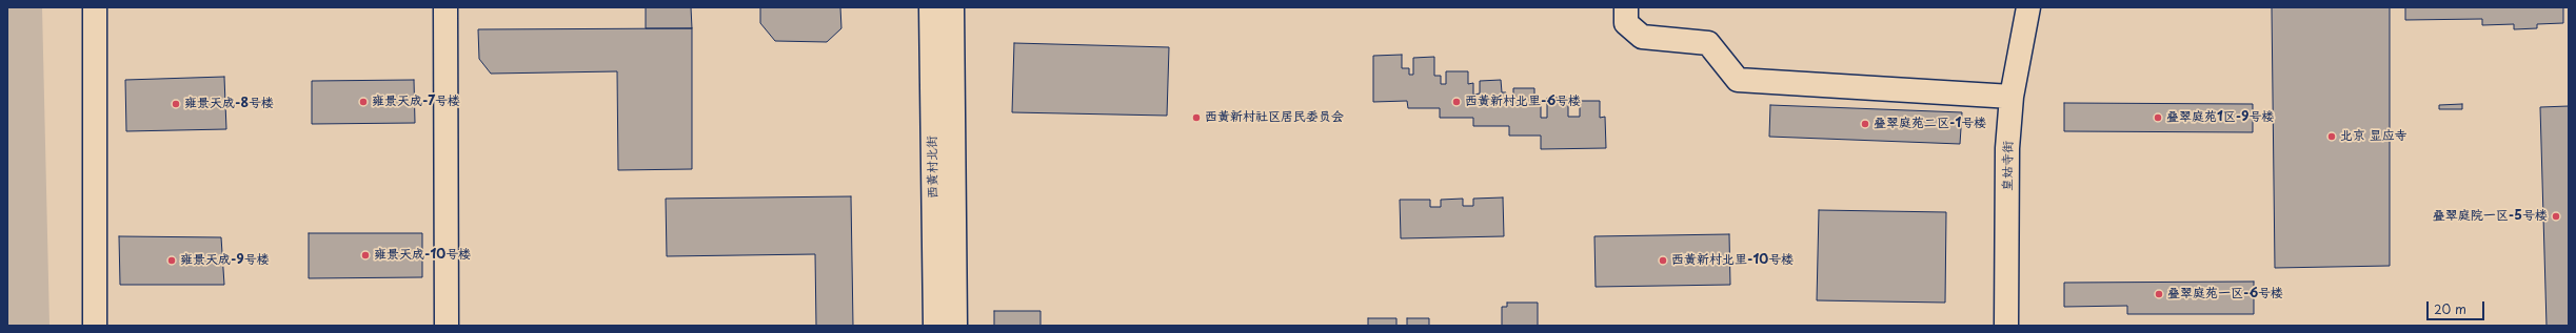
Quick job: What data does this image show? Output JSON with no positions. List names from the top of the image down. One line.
{"streets":{"street":["皇姑寺街","西黄村北街"]},"places":["雍景天成-7号楼","西黄新村北里-6号楼","雍景天成-8号楼","西黄新村社区居民委员会","叠翠庭苑1区-9号楼","叠翠庭苑二区-1号楼","北京 显应寺","叠翠庭院一区-5号楼","雍景天成-10号楼","雍景天成-9号楼","西黄新村北里-10号楼","叠翠庭苑一区-6号楼"],"scale_bar":"20 m"}
